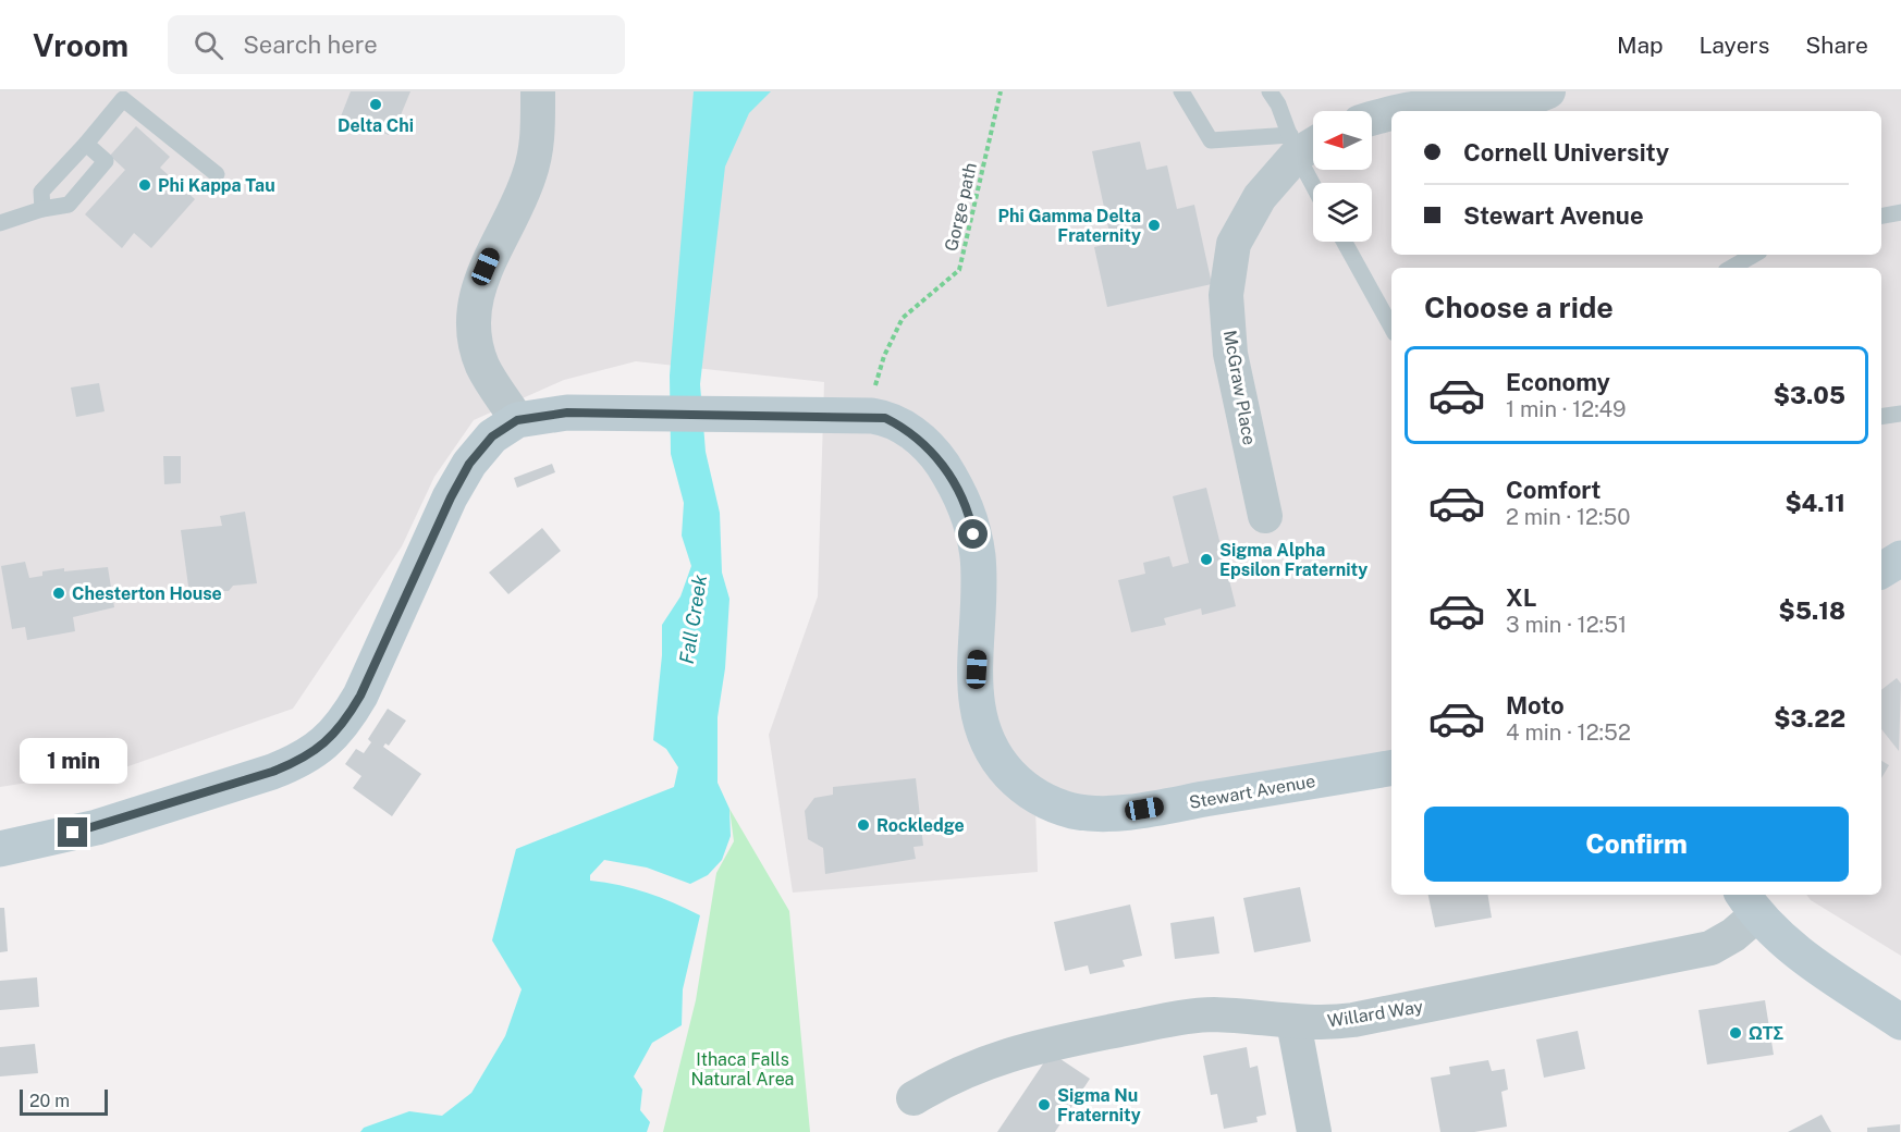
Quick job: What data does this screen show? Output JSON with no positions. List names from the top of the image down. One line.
{"streets":{"street":["McGraw Place","Stewart Avenue","Willard Way"],"path":["Gorge path"]},"crossings":[["Gorge path","Stewart Avenue"]],"water":["Fall Creek"],"parks":["Ithaca Falls Natural Area"],"places":["Delta Chi","Phi Kappa Tau","Phi Gamma Delta Fraternity","Sigma Alpha Epsilon Fraternity","Chesterton House","Rockledge","ΩΤΣ","Sigma Nu Fraternity"],"scale_bar":"20 m","north":"left","page":{"header":"Vroom","search":"Search here","nav":["Map","Layers","Share"],"banner":["Cornell University","Stewart Avenue"],"heading":"Choose a ride","list":[{"name":"Economy","note":"1 min · 12:49","value":"$3.05"},{"name":"Comfort","note":"2 min · 12:50","value":"$4.11"},{"name":"XL","note":"3 min · 12:51","value":"$5.18"},{"name":"Moto","note":"4 min · 12:52","value":"$3.22"}],"bubble":"1 min","buttons":"Confirm","scale":"20 m"}}
